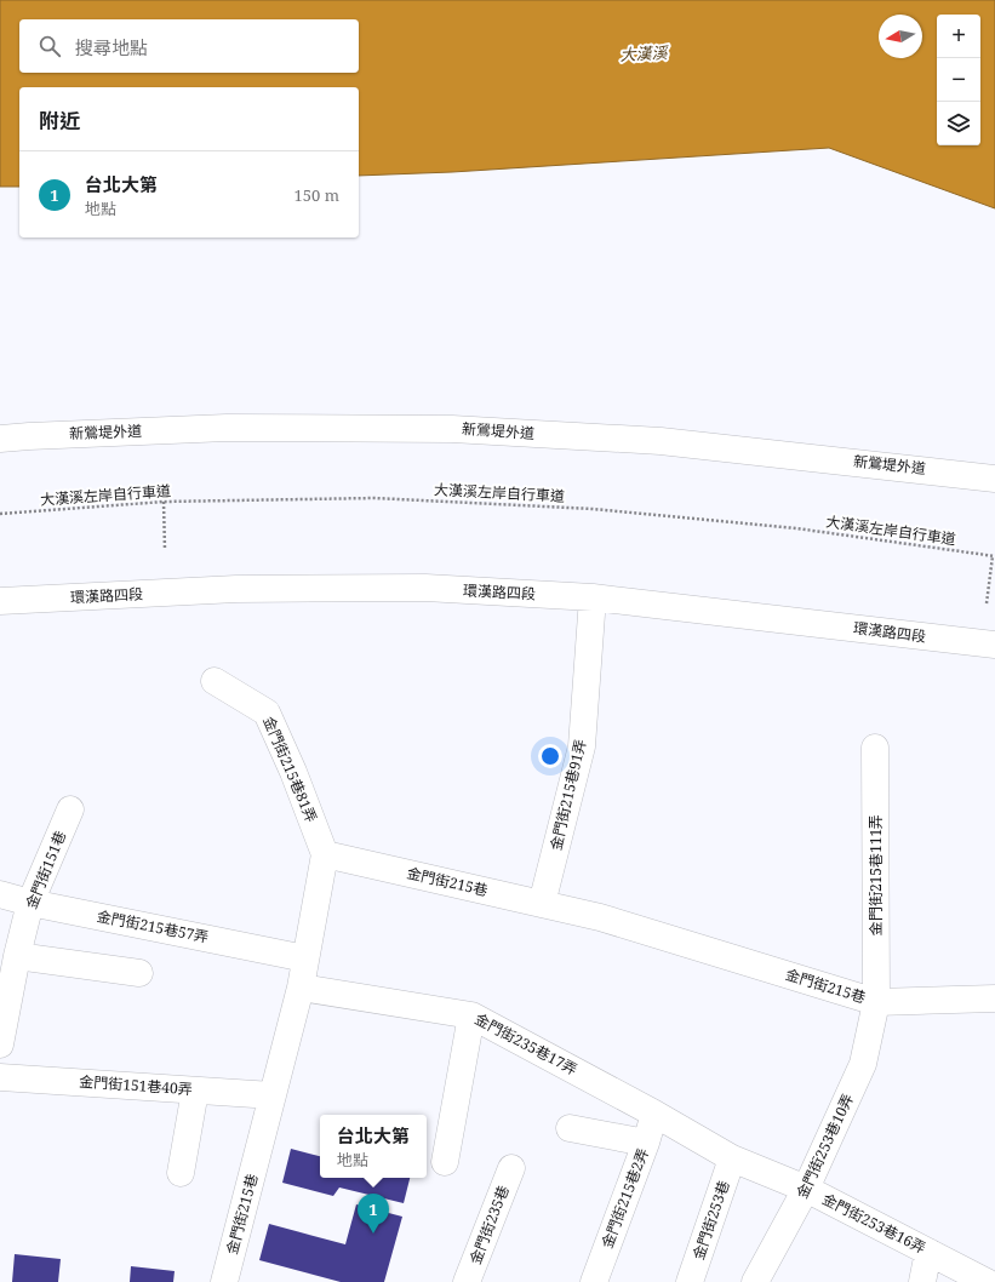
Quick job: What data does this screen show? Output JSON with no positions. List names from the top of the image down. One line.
{"streets":{"street":["新鶯堤外道","環漢路四段","金門街215巷81弄","金門街215巷91弄","金門街151巷","金門街215巷111弄","金門街215巷","金門街215巷57弄","金門街235巷17弄","金門街151巷40弄","金門街253巷10弄","金門街215巷2弄","金門街253巷","金門街253巷16弄","金門街235巷"],"path":["大漢溪左岸自行車道"]},"crossings":[["環漢路四段","金門街215巷91弄"],["金門街215巷81弄","金門街215巷"],["金門街215巷91弄","金門街215巷"],["金門街151巷","金門街215巷57弄"],["金門街215巷111弄","金門街215巷"],["金門街215巷111弄","金門街253巷10弄"],["金門街215巷","金門街215巷57弄"],["金門街215巷","金門街235巷17弄"],["金門街215巷","金門街151巷40弄"],["金門街215巷","金門街253巷10弄"],["金門街235巷17弄","金門街215巷2弄"],["金門街235巷17弄","金門街253巷"],["金門街235巷17弄","金門街253巷16弄"],["金門街253巷10弄","金門街253巷16弄"],["金門街253巷","金門街253巷16弄"]],"water":["大漢溪"],"north":"left","page":{"map_buttons":["+","−"],"search":"搜尋地點","heading":"附近","list":[{"mark":"1","name":"台北大第","note":"地點","value":"150 m"}],"popup":["台北大第","地點"],"pins":"1"}}
